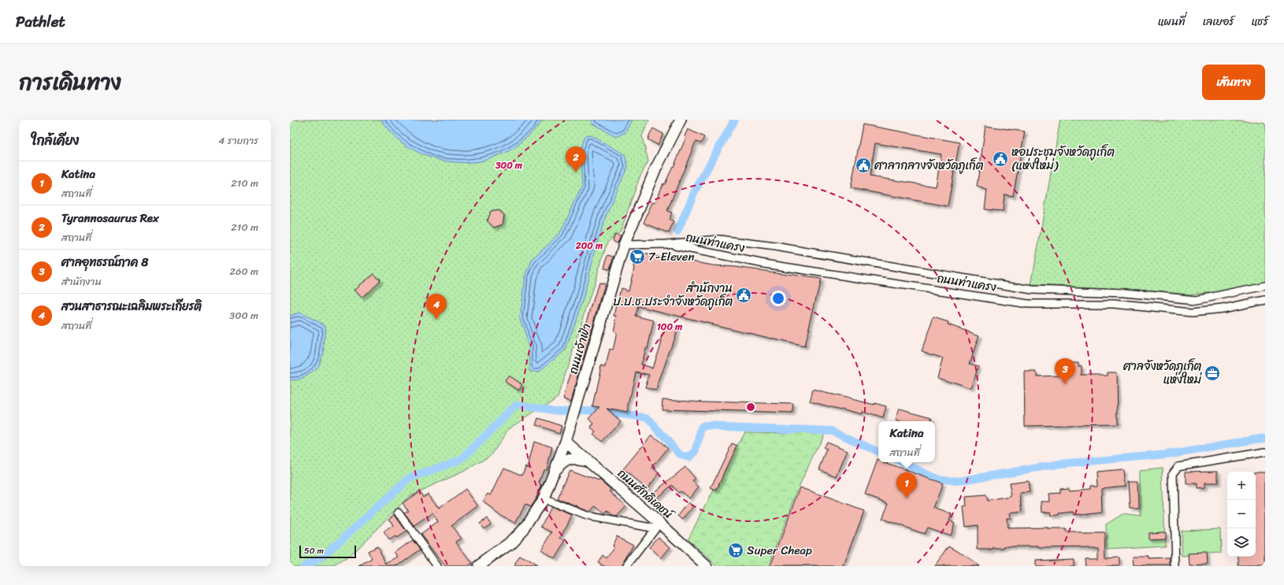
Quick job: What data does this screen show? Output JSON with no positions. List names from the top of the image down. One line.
{"streets":{"main road":["ถนนเจ้าฟ้า","ถนนศักดิเดชน์"],"street":["ถนนท่าแครง"]},"crossings":[["ถนนท่าแครง","ถนนเจ้าฟ้า"],["ถนนเจ้าฟ้า","ถนนศักดิเดชน์"]],"places":{"public building":["หอประชุมจังหวัดภูเก็ต (แห่งใหม่)","ศาลากลางจังหวัดภูเก็ต","สำนักงาน ป.ป.ช.ประจำจังหวัดภูเก็ต"],"supermarket":["7-Eleven","Super Cheap"],"office":["ศาลจังหวัดภูเก็ต แห่งใหม่"]},"scale_bar":"50 m","page":{"header":"Pathlet","nav":["แผนที่","เลเยอร์","แชร์"],"title":"การเดินทาง","buttons":"เส้นทาง","heading":["ใกล้เคียง","4 รายการ"],"pins":["2","4","3","1"],"list":[{"mark":"1","name":"Katina","note":"สถานที่","value":"210 m"},{"mark":"2","name":"Tyrannosaurus Rex","note":"สถานที่","value":"210 m"},{"mark":"3","name":"ศาลอุทธรณ์ภาค 8","note":"สำนักงาน","value":"260 m"},{"mark":"4","name":"สวนสาธารณะเฉลิมพระเกียรติ","note":"สถานที่","value":"300 m"}],"popup":["Katina","สถานที่"],"map_buttons":["+","−"],"scale":"50 m"},"rings":["300 m","200 m","100 m"]}
